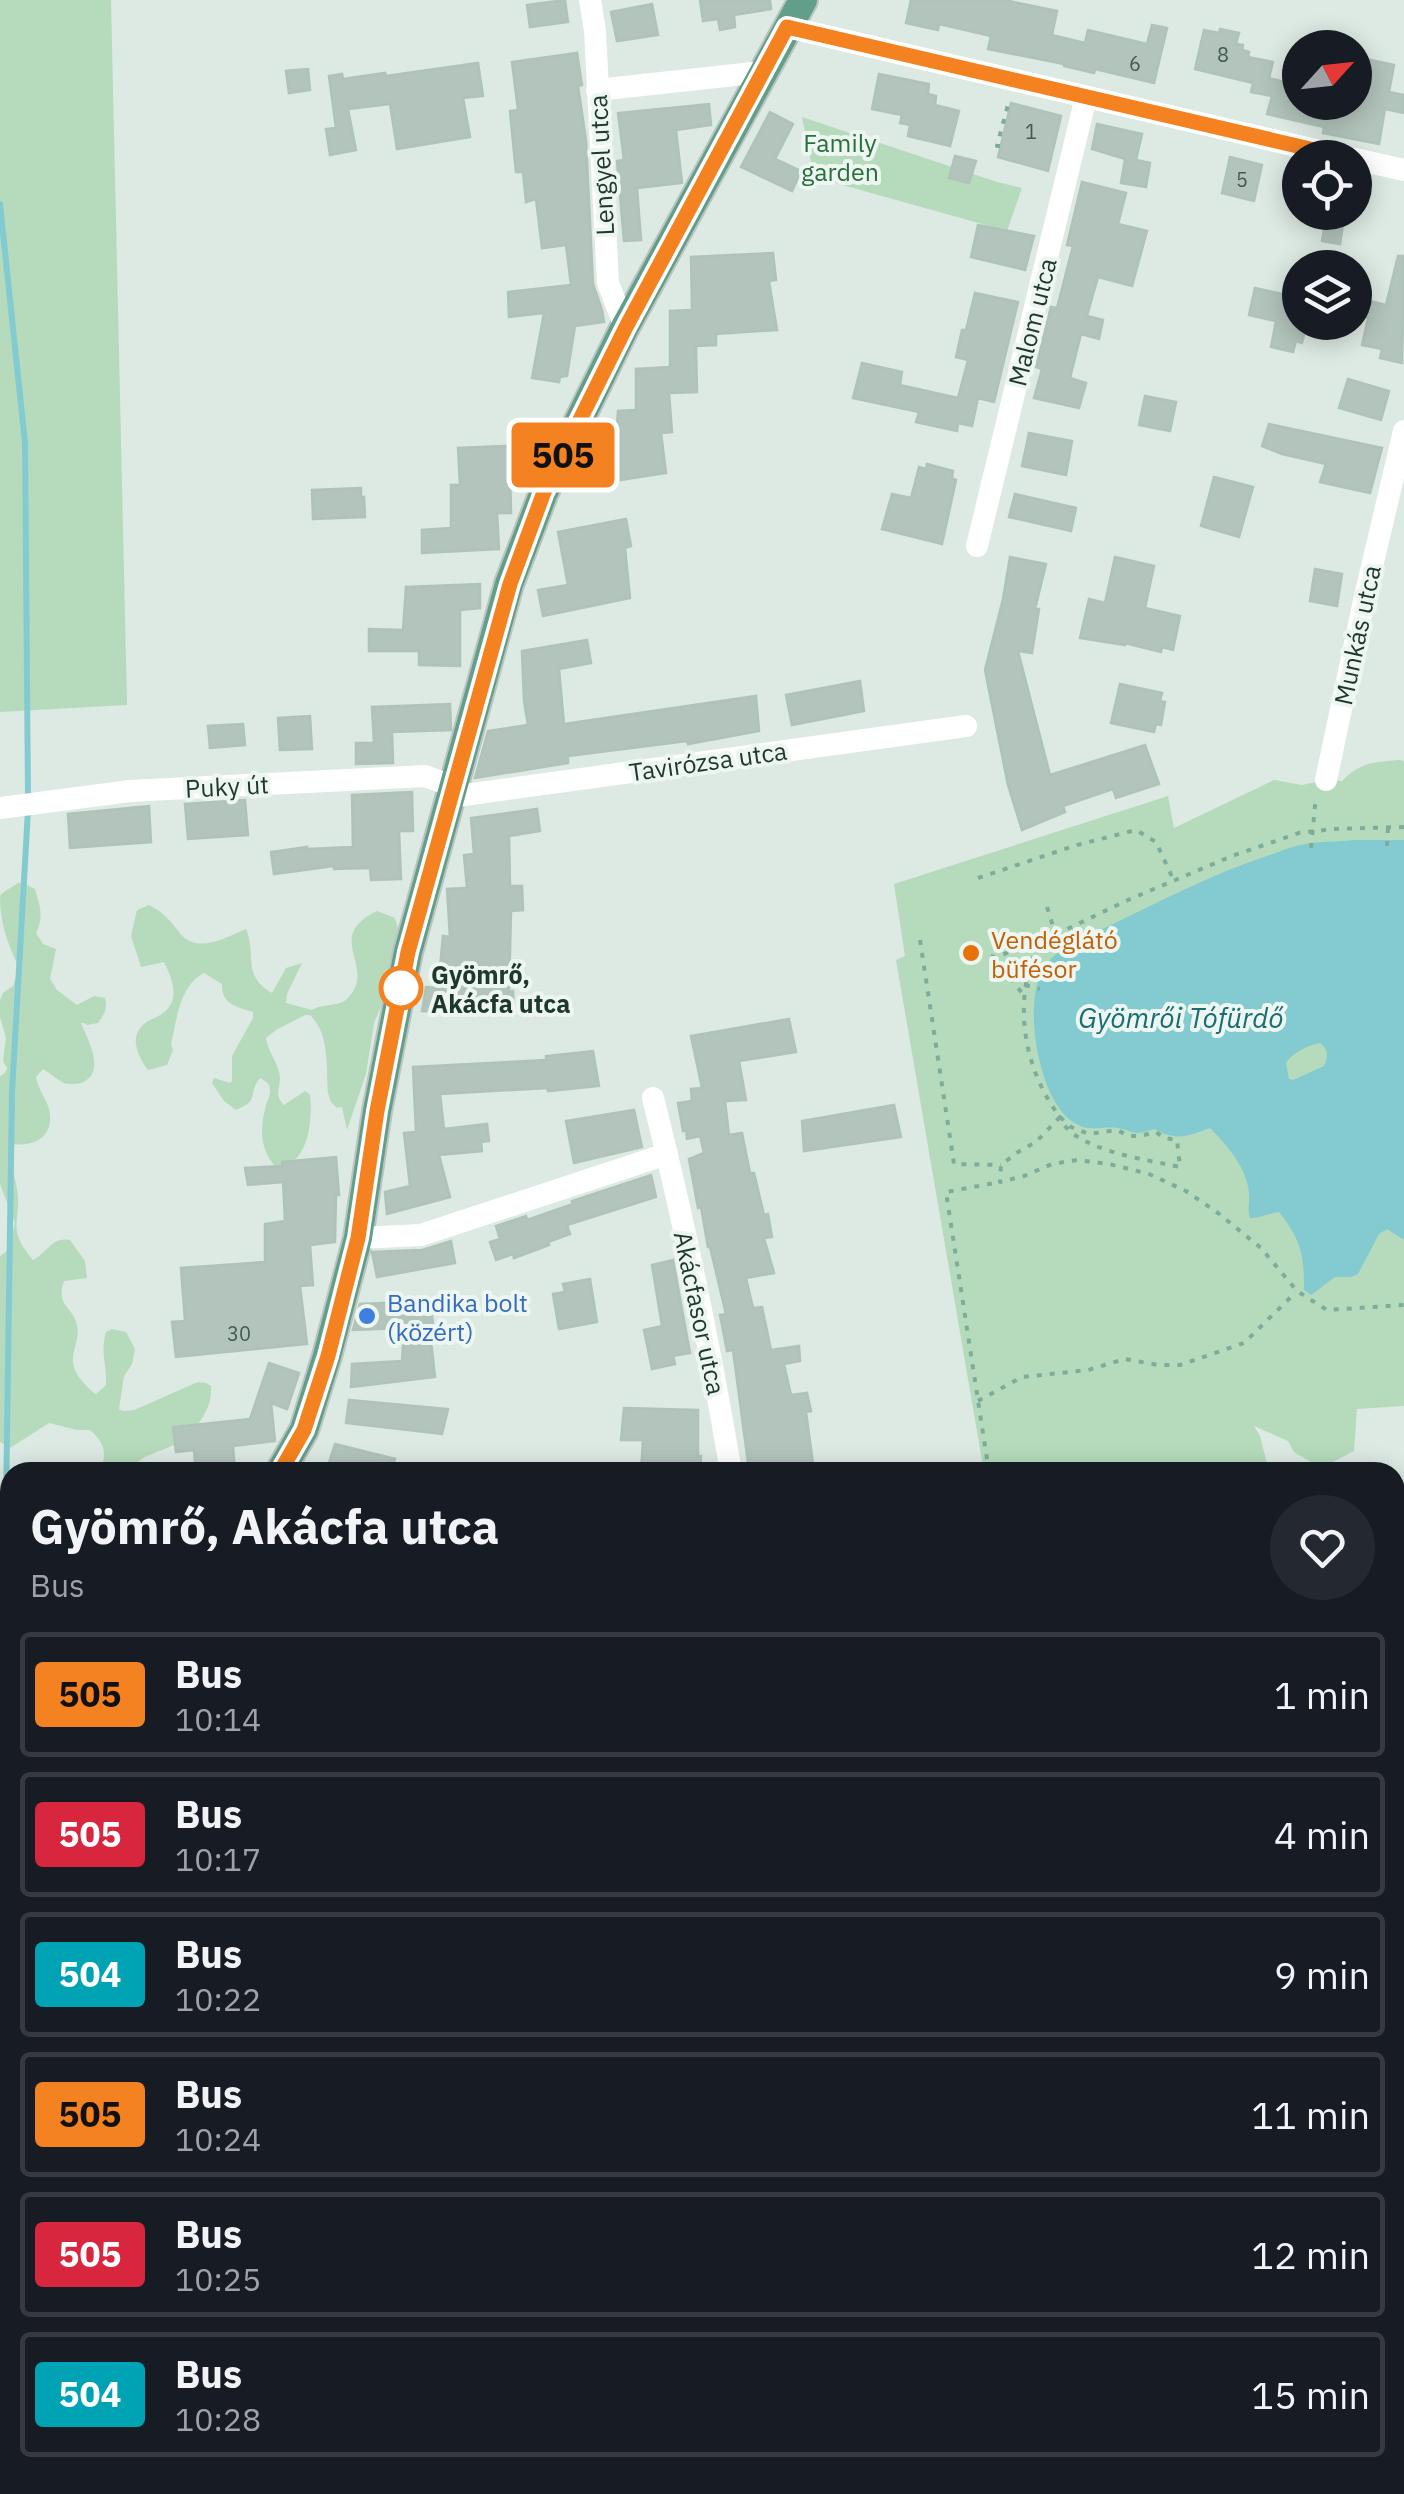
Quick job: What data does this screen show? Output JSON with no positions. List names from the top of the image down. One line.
{"streets":{"street":["Lengyel utca","Malom utca","Munkás utca","Tavirózsa utca","Puky út","Akácfasor utca"]},"crossings":[["Tavirózsa utca","Puky út"]],"water":["Gyömrői Tófürdő"],"parks":["Family garden"],"places":["Vendéglátó büfésor","Gyömrő, Akácfa utca","Bandika bolt (közért)"],"lines":["bus line 505"],"house_numbers":["8","6","1","5","30"],"north":"top right","page":{"on_map":"505","heading":["Gyömrő, Akácfa utca","Bus"],"list":[{"mark":"505","name":"Bus","note":"10:14","value":"1 min"},{"mark":"505","name":"Bus","note":"10:17","value":"4 min"},{"mark":"504","name":"Bus","note":"10:22","value":"9 min"},{"mark":"505","name":"Bus","note":"10:24","value":"11 min"},{"mark":"505","name":"Bus","note":"10:25","value":"12 min"},{"mark":"504","name":"Bus","note":"10:28","value":"15 min"}]}}
